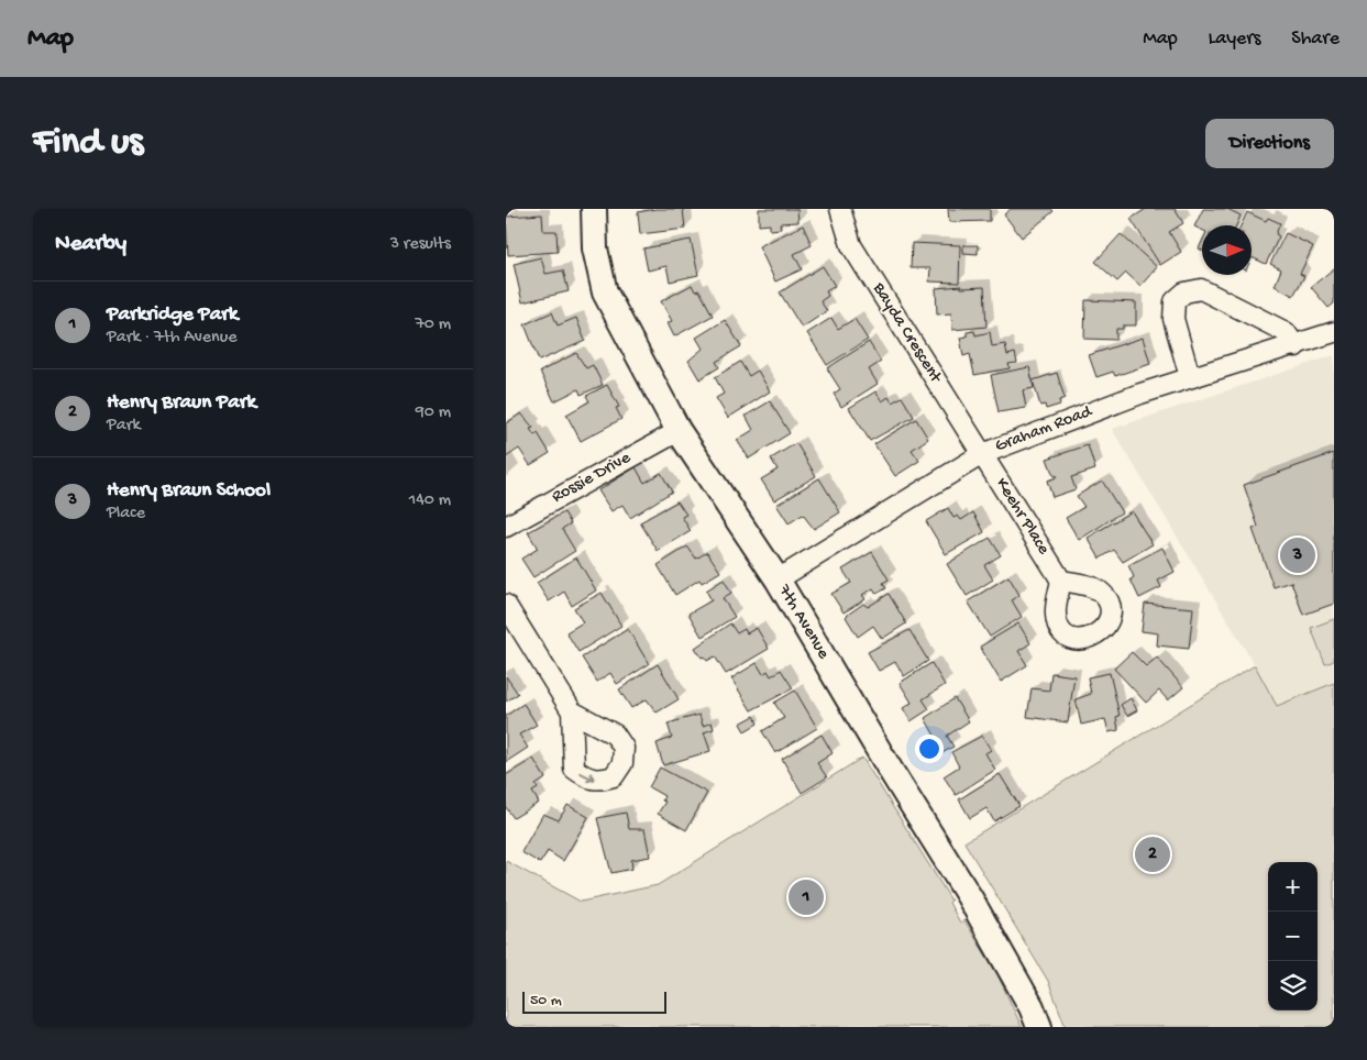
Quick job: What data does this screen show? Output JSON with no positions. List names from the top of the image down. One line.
{"streets":{"street":["Bayda Crescent","Graham Road","Rossie Drive","Keehr Place","7th Avenue"]},"crossings":[["Bayda Crescent","Graham Road"],["Bayda Crescent","Keehr Place"],["Graham Road","Keehr Place"],["Graham Road","7th Avenue"],["Rossie Drive","7th Avenue"]],"scale_bar":"50 m","north":"right","page":{"header":"Map","nav":["Map","Layers","Share"],"buttons":"Directions","title":"Find us","heading":["Nearby","3 results"],"list":[{"mark":"1","name":"Parkridge Park","note":"Park · 7th Avenue","value":"70 m"},{"mark":"2","name":"Henry Braun Park","note":"Park","value":"90 m"},{"mark":"3","name":"Henry Braun School","note":"Place","value":"140 m"}],"pins":["3","2","1"],"map_buttons":["+","−"],"scale":"50 m"}}
